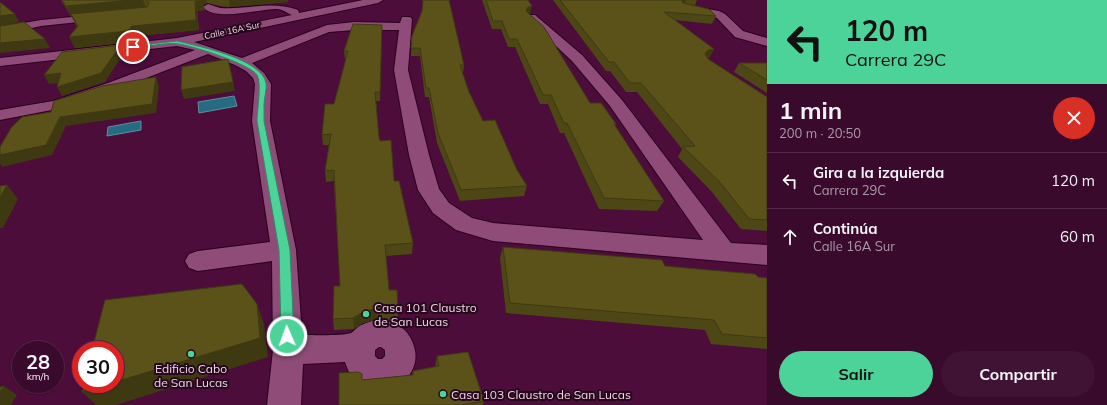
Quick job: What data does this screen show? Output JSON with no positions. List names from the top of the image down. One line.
{"streets":{"street":["Calle 16A Sur"]},"places":["Casa 101 Claustro de San Lucas","Edificio Cabo de San Lucas","Casa 103 Claustro de San Lucas"],"page":{"turn":["120 m","Carrera 29C"],"heading":["1 min","200 m · 20:50"],"list":[{"name":"Gira a la izquierda","note":"Carrera 29C","value":"120 m"},{"name":"Continúa","note":"Calle 16A Sur","value":"60 m"}],"speed":"28 km/h","limit":"30","buttons":["Salir","Compartir"]}}
